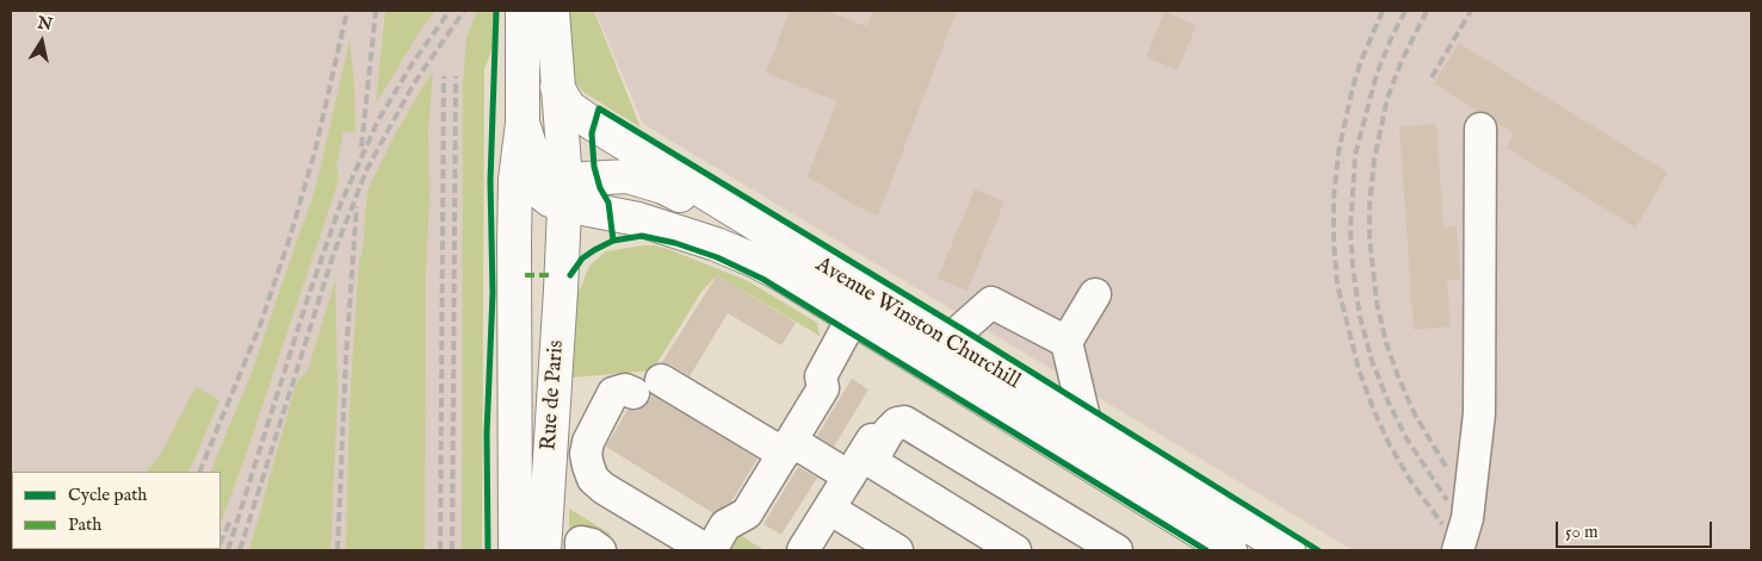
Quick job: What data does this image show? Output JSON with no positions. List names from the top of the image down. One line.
{"streets":{"main road":["Avenue Winston Churchill","Rue de Paris"]},"crossings":[["Avenue Winston Churchill","Rue de Paris"]],"legend":["Cycle path","Path"],"scale_bar":"50 m","north":"top"}
